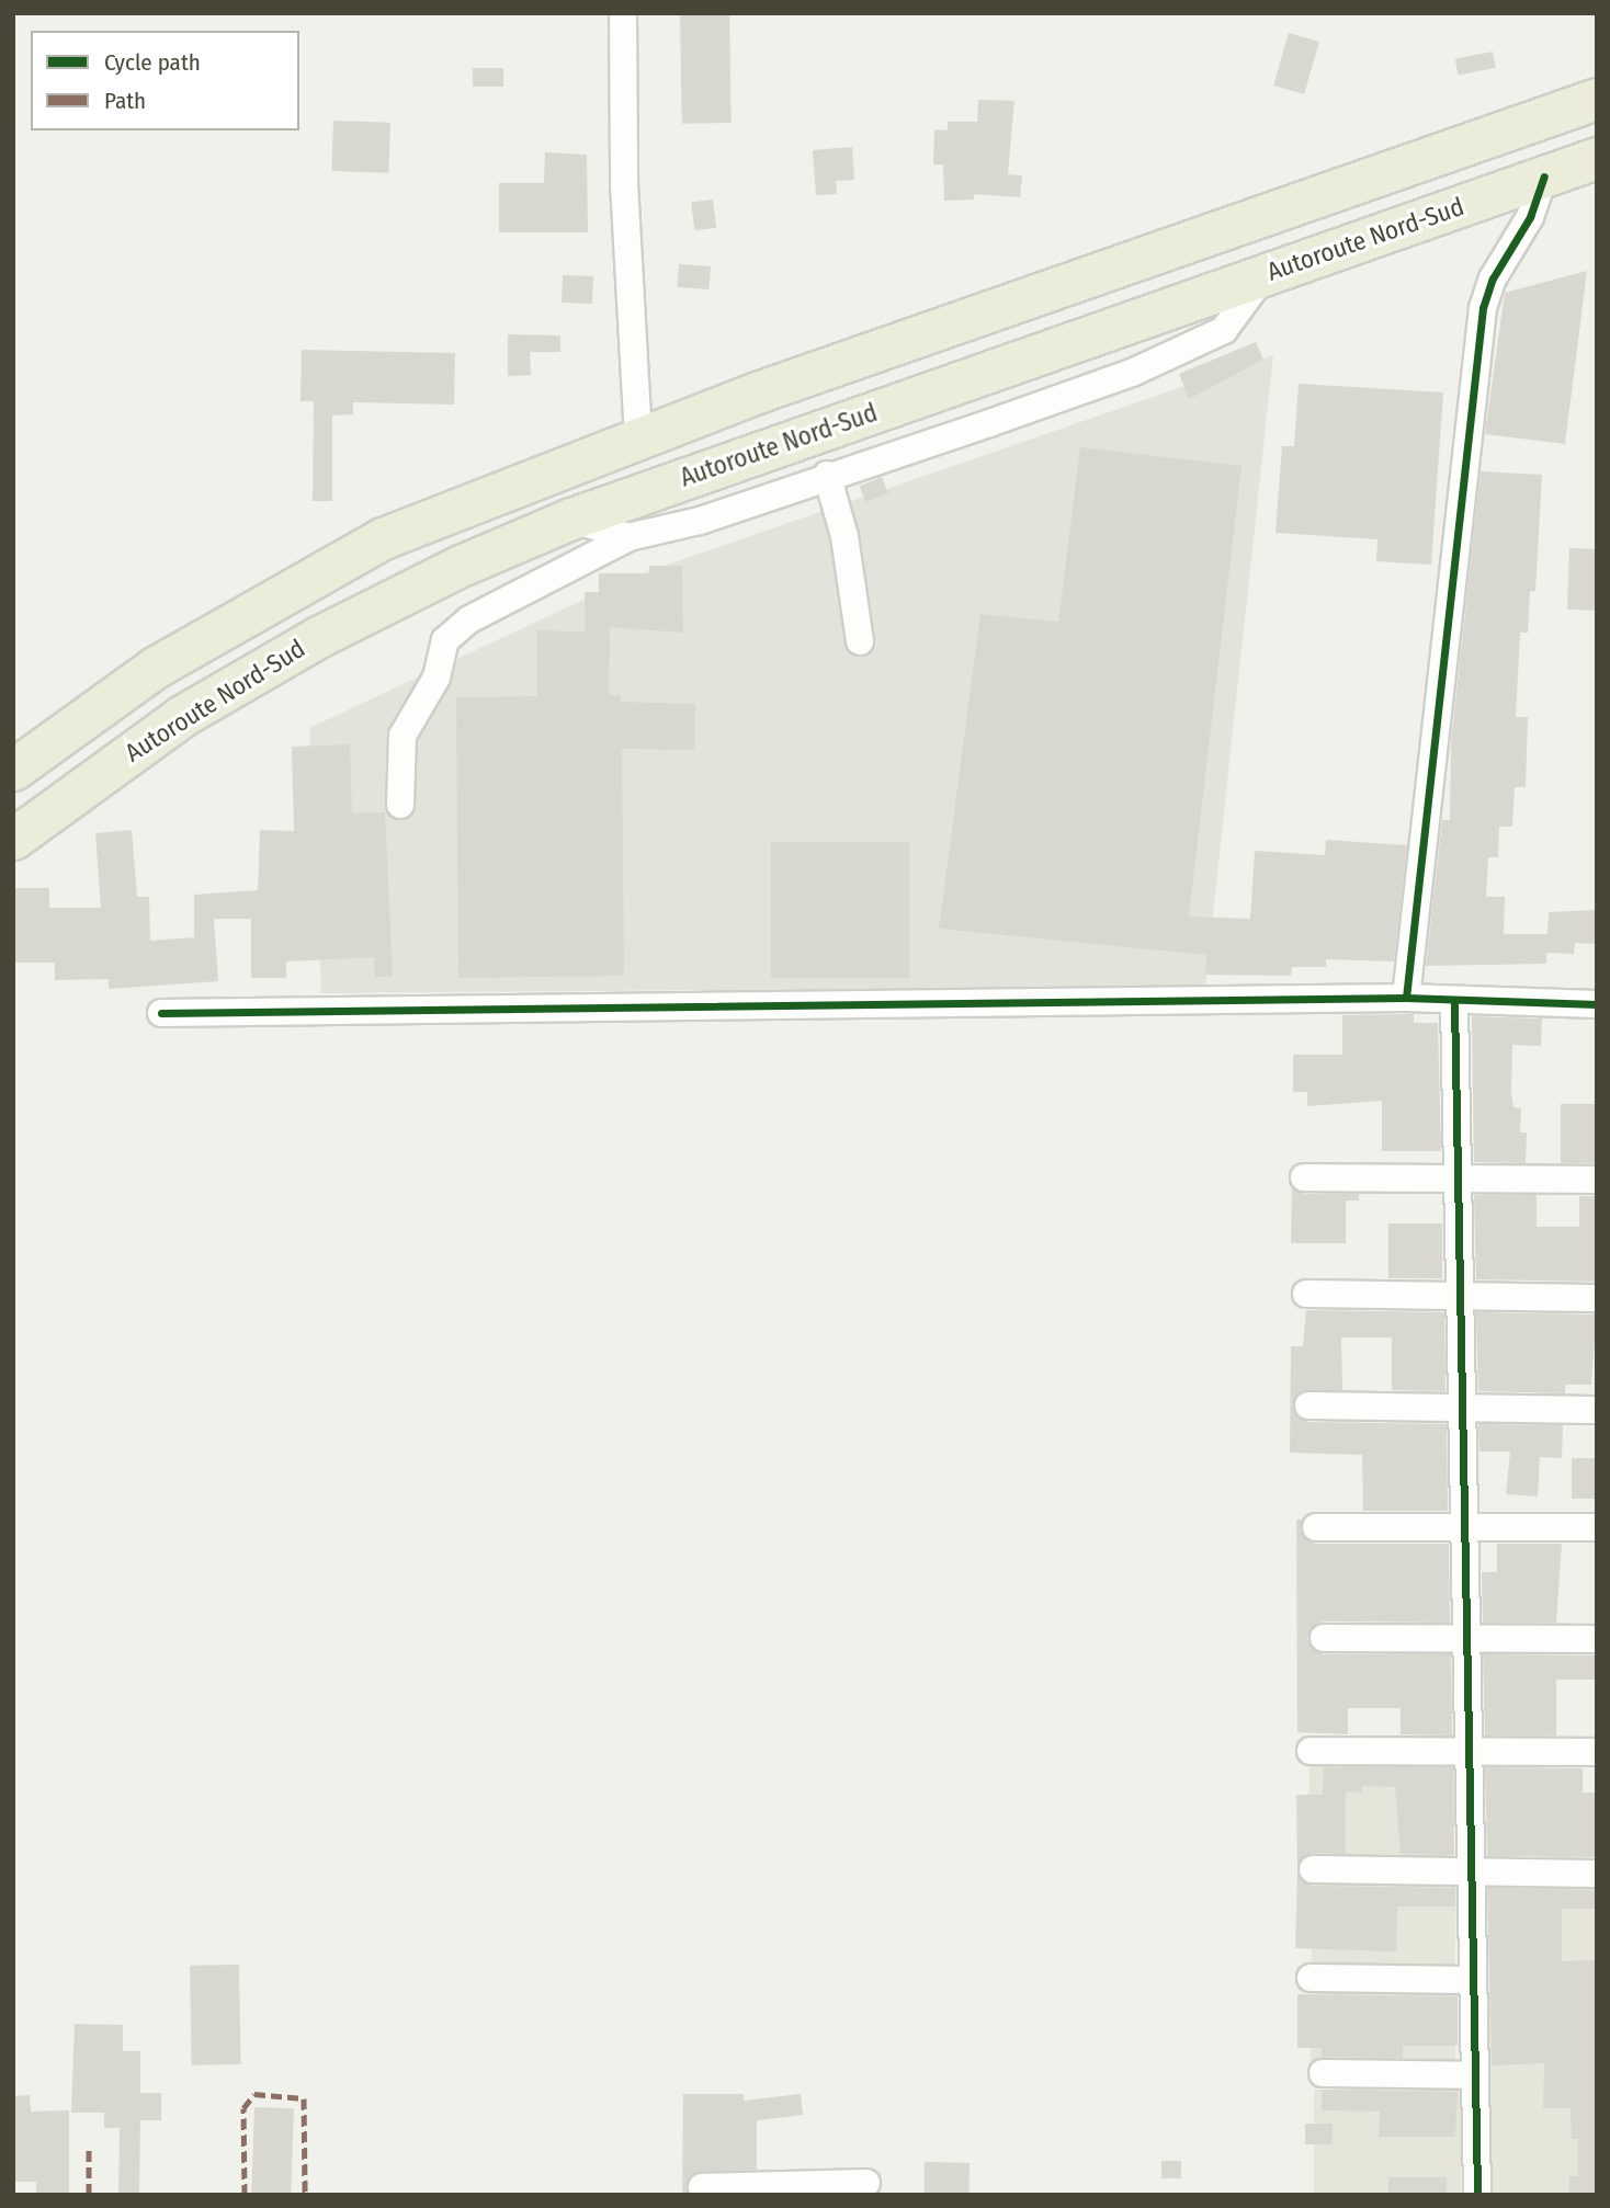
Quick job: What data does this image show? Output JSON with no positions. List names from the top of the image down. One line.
{"streets":{"highway":["Autoroute Nord-Sud"]},"legend":["Cycle path","Path"]}
